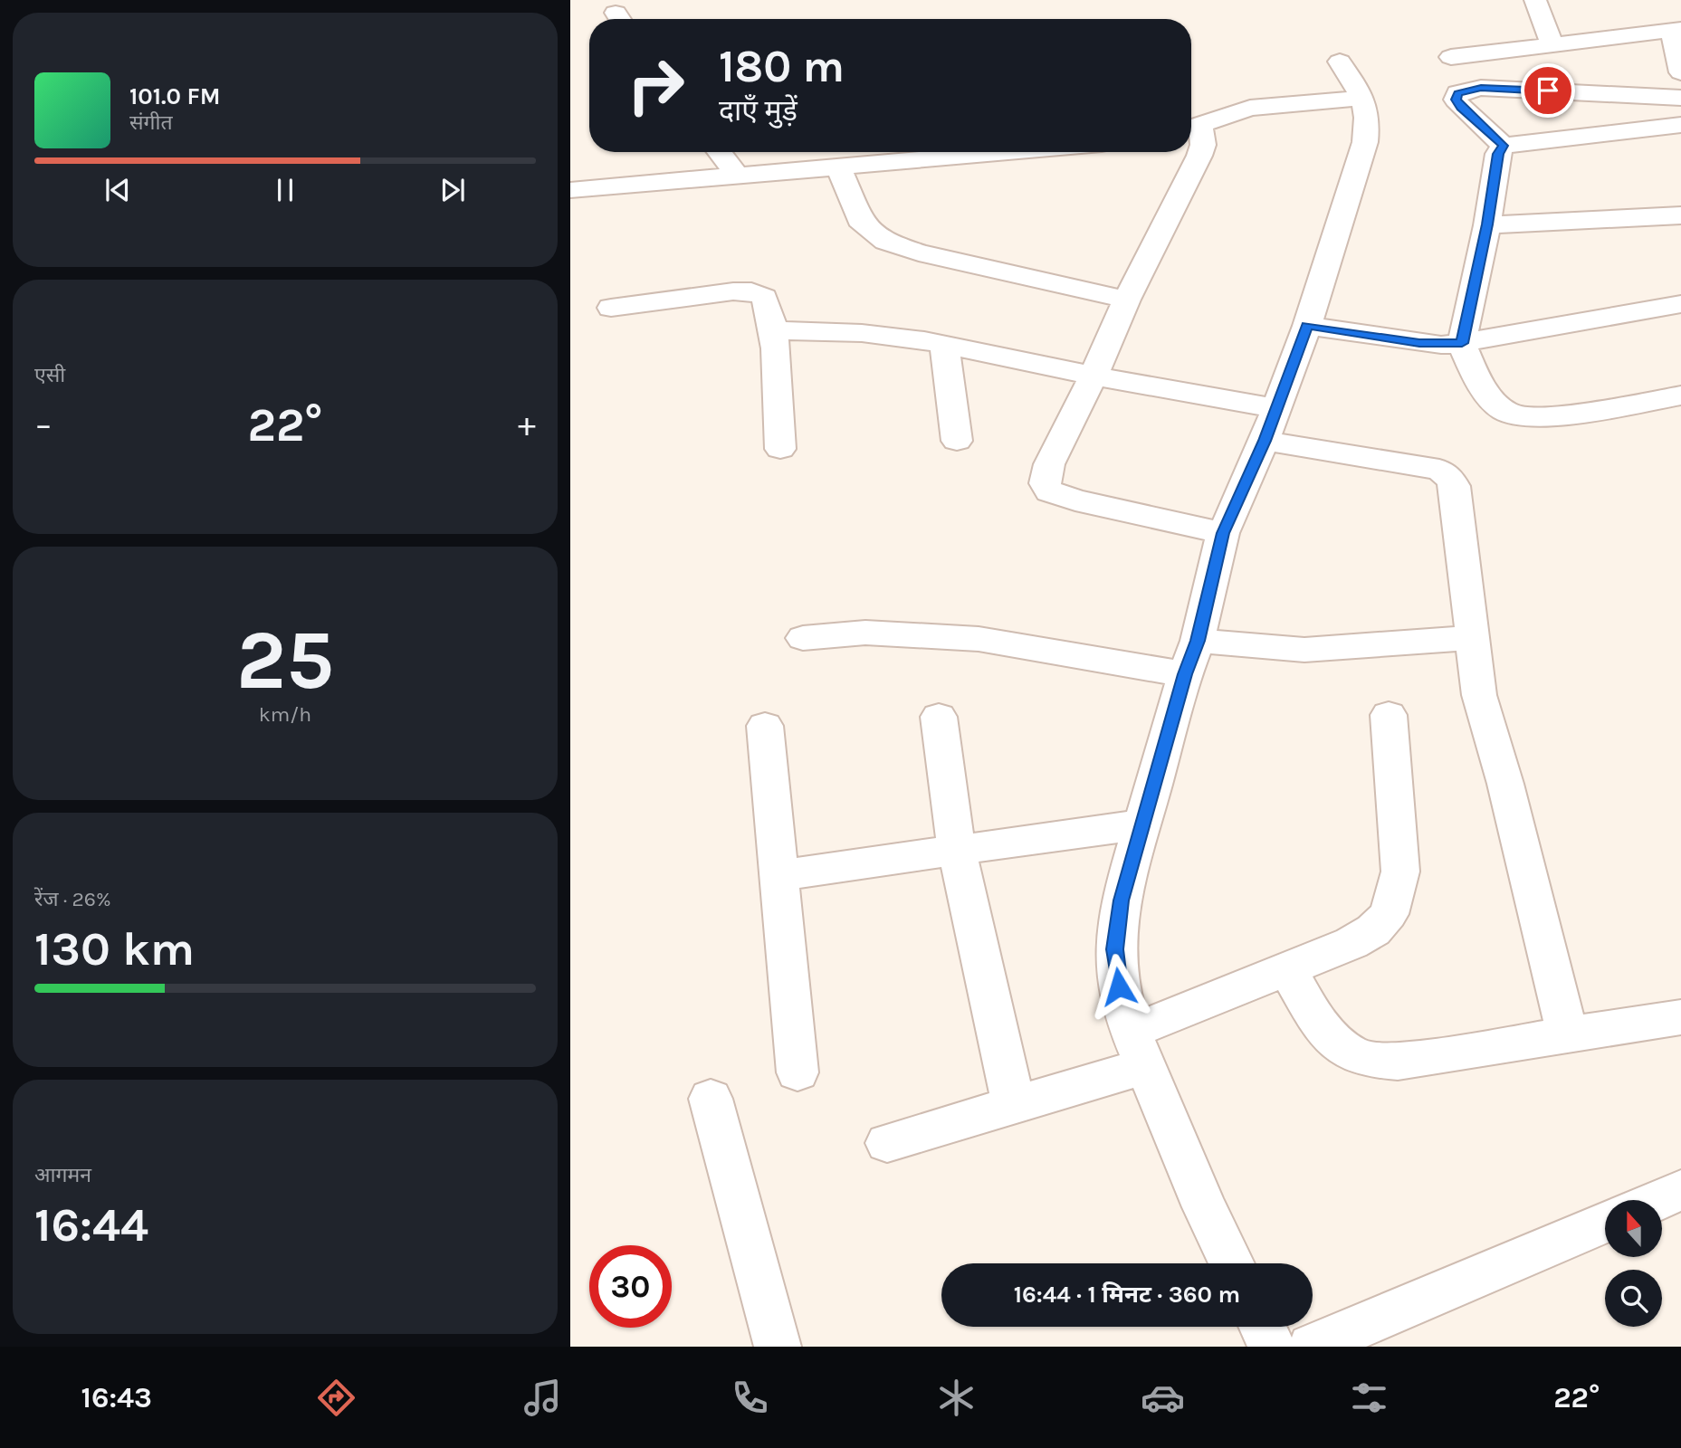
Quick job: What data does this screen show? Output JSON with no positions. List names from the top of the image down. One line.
{"north":"top","page":{"turn":["180 m","दाएँ मुड़ें"],"song":["101.0 FM","संगीत"],"tile":["एसी",["25","km/h"],["रेंज · 26%","130 km"],["आगमन","16:44"]],"heat":["−","22°","+"],"limit":"30","trip":"16:44 · 1 मिनट · 360 m","tabs":["16:43","22°"]}}
